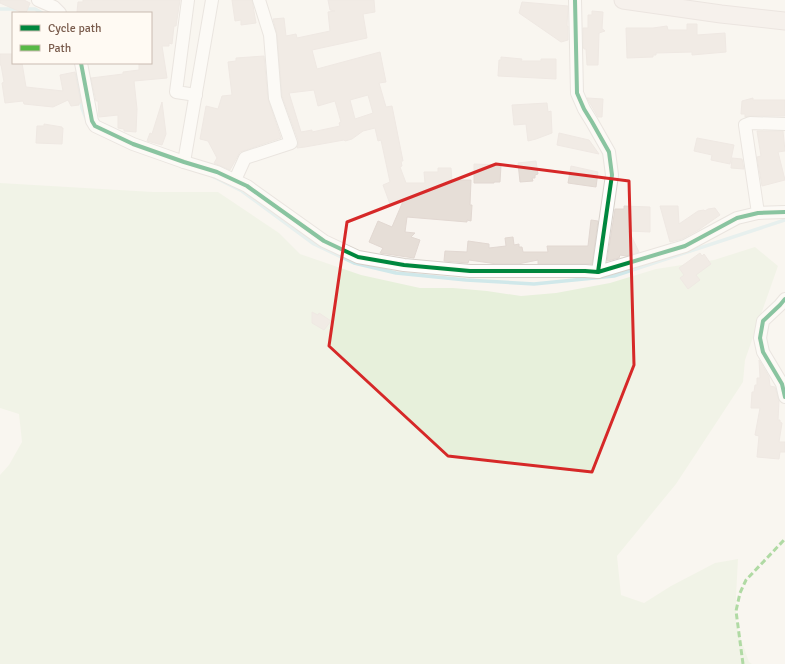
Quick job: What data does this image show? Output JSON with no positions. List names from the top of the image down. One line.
{"legend":["Cycle path","Path"]}
